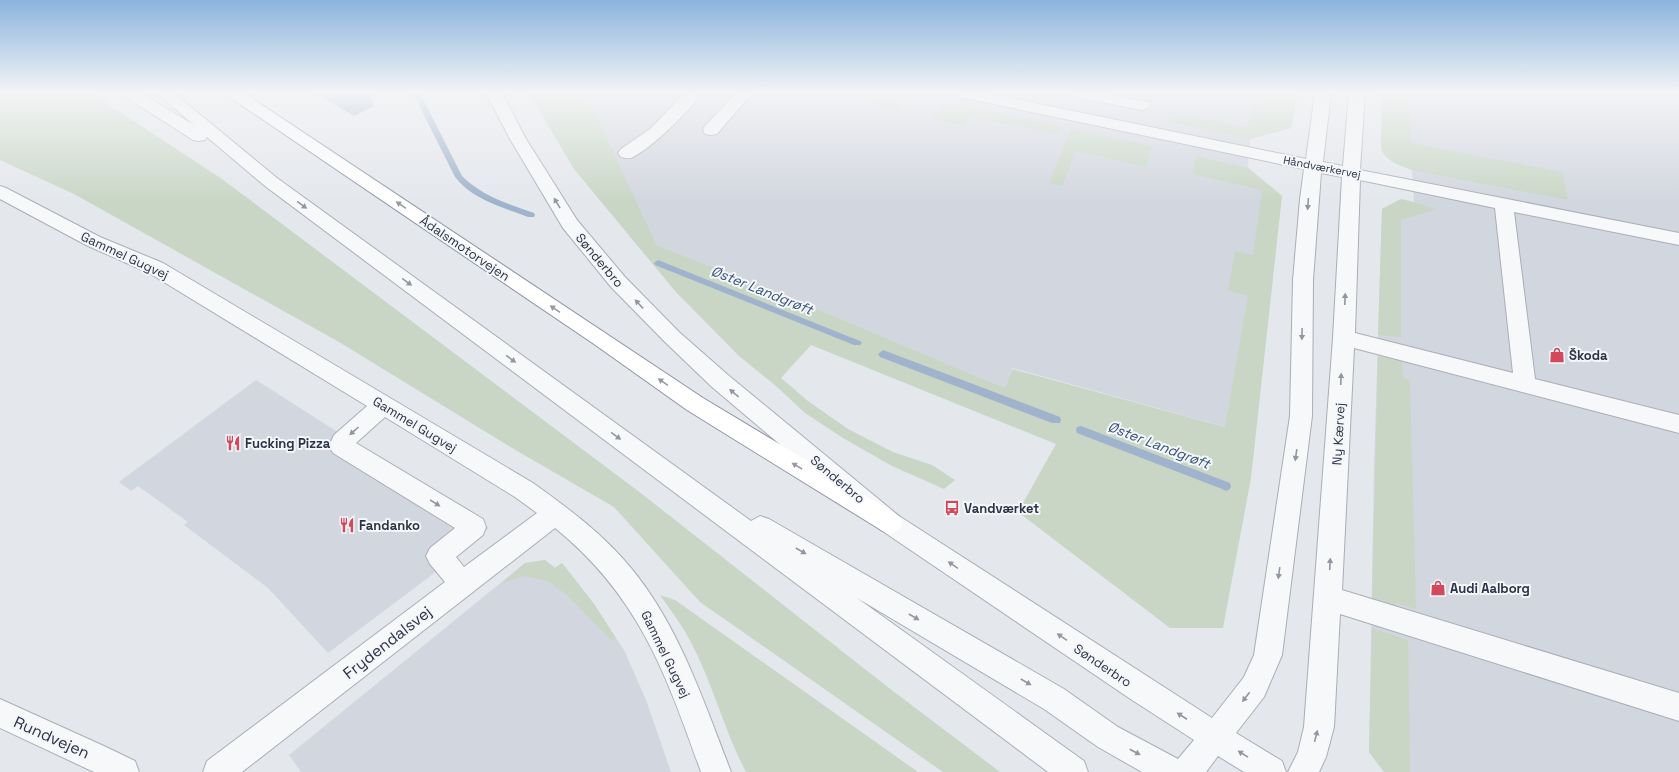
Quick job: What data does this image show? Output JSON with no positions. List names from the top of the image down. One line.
{"streets":{"highway":["Ådalsmotorvejen"],"street":["Håndværkervej","Gammel Gugvej","Sønderbro","Ny Kærvej","Frydendalsvej","Rundvejen"]},"crossings":[["Håndværkervej","Ny Kærvej"],["Ådalsmotorvejen","Sønderbro"],["Gammel Gugvej","Frydendalsvej"]],"one_way":["Ådalsmotorvejen"],"water":["Øster Landgrøft"],"places":{"shop":["Škoda","Audi Aalborg"],"restaurant":["Fucking Pizza","Fandanko"],"bus stop":["Vandværket"]}}
